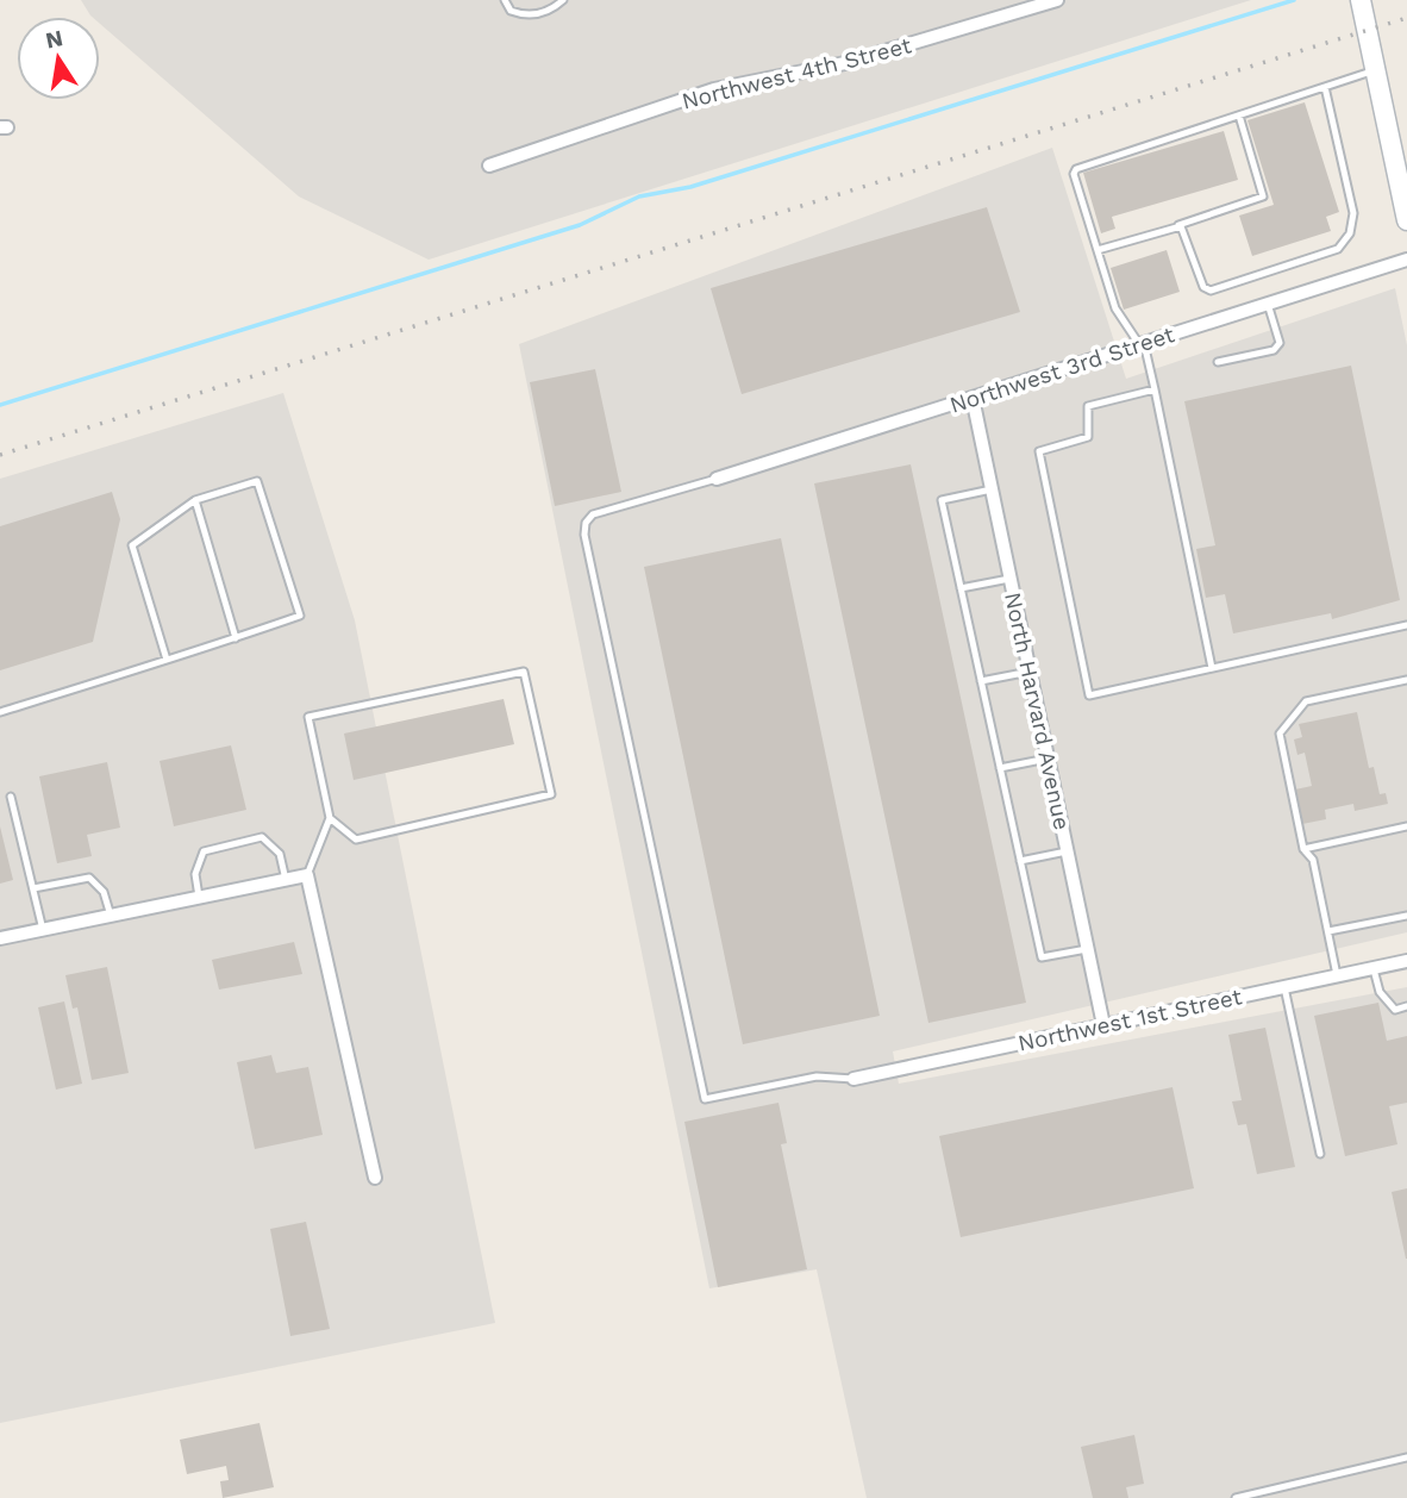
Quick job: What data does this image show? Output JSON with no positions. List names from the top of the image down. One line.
{"streets":{"street":["Northwest 4th Street","Northwest 3rd Street","North Harvard Avenue","Northwest 1st Street"]},"crossings":[["Northwest 3rd Street","North Harvard Avenue"],["North Harvard Avenue","Northwest 1st Street"]],"north":"top"}
